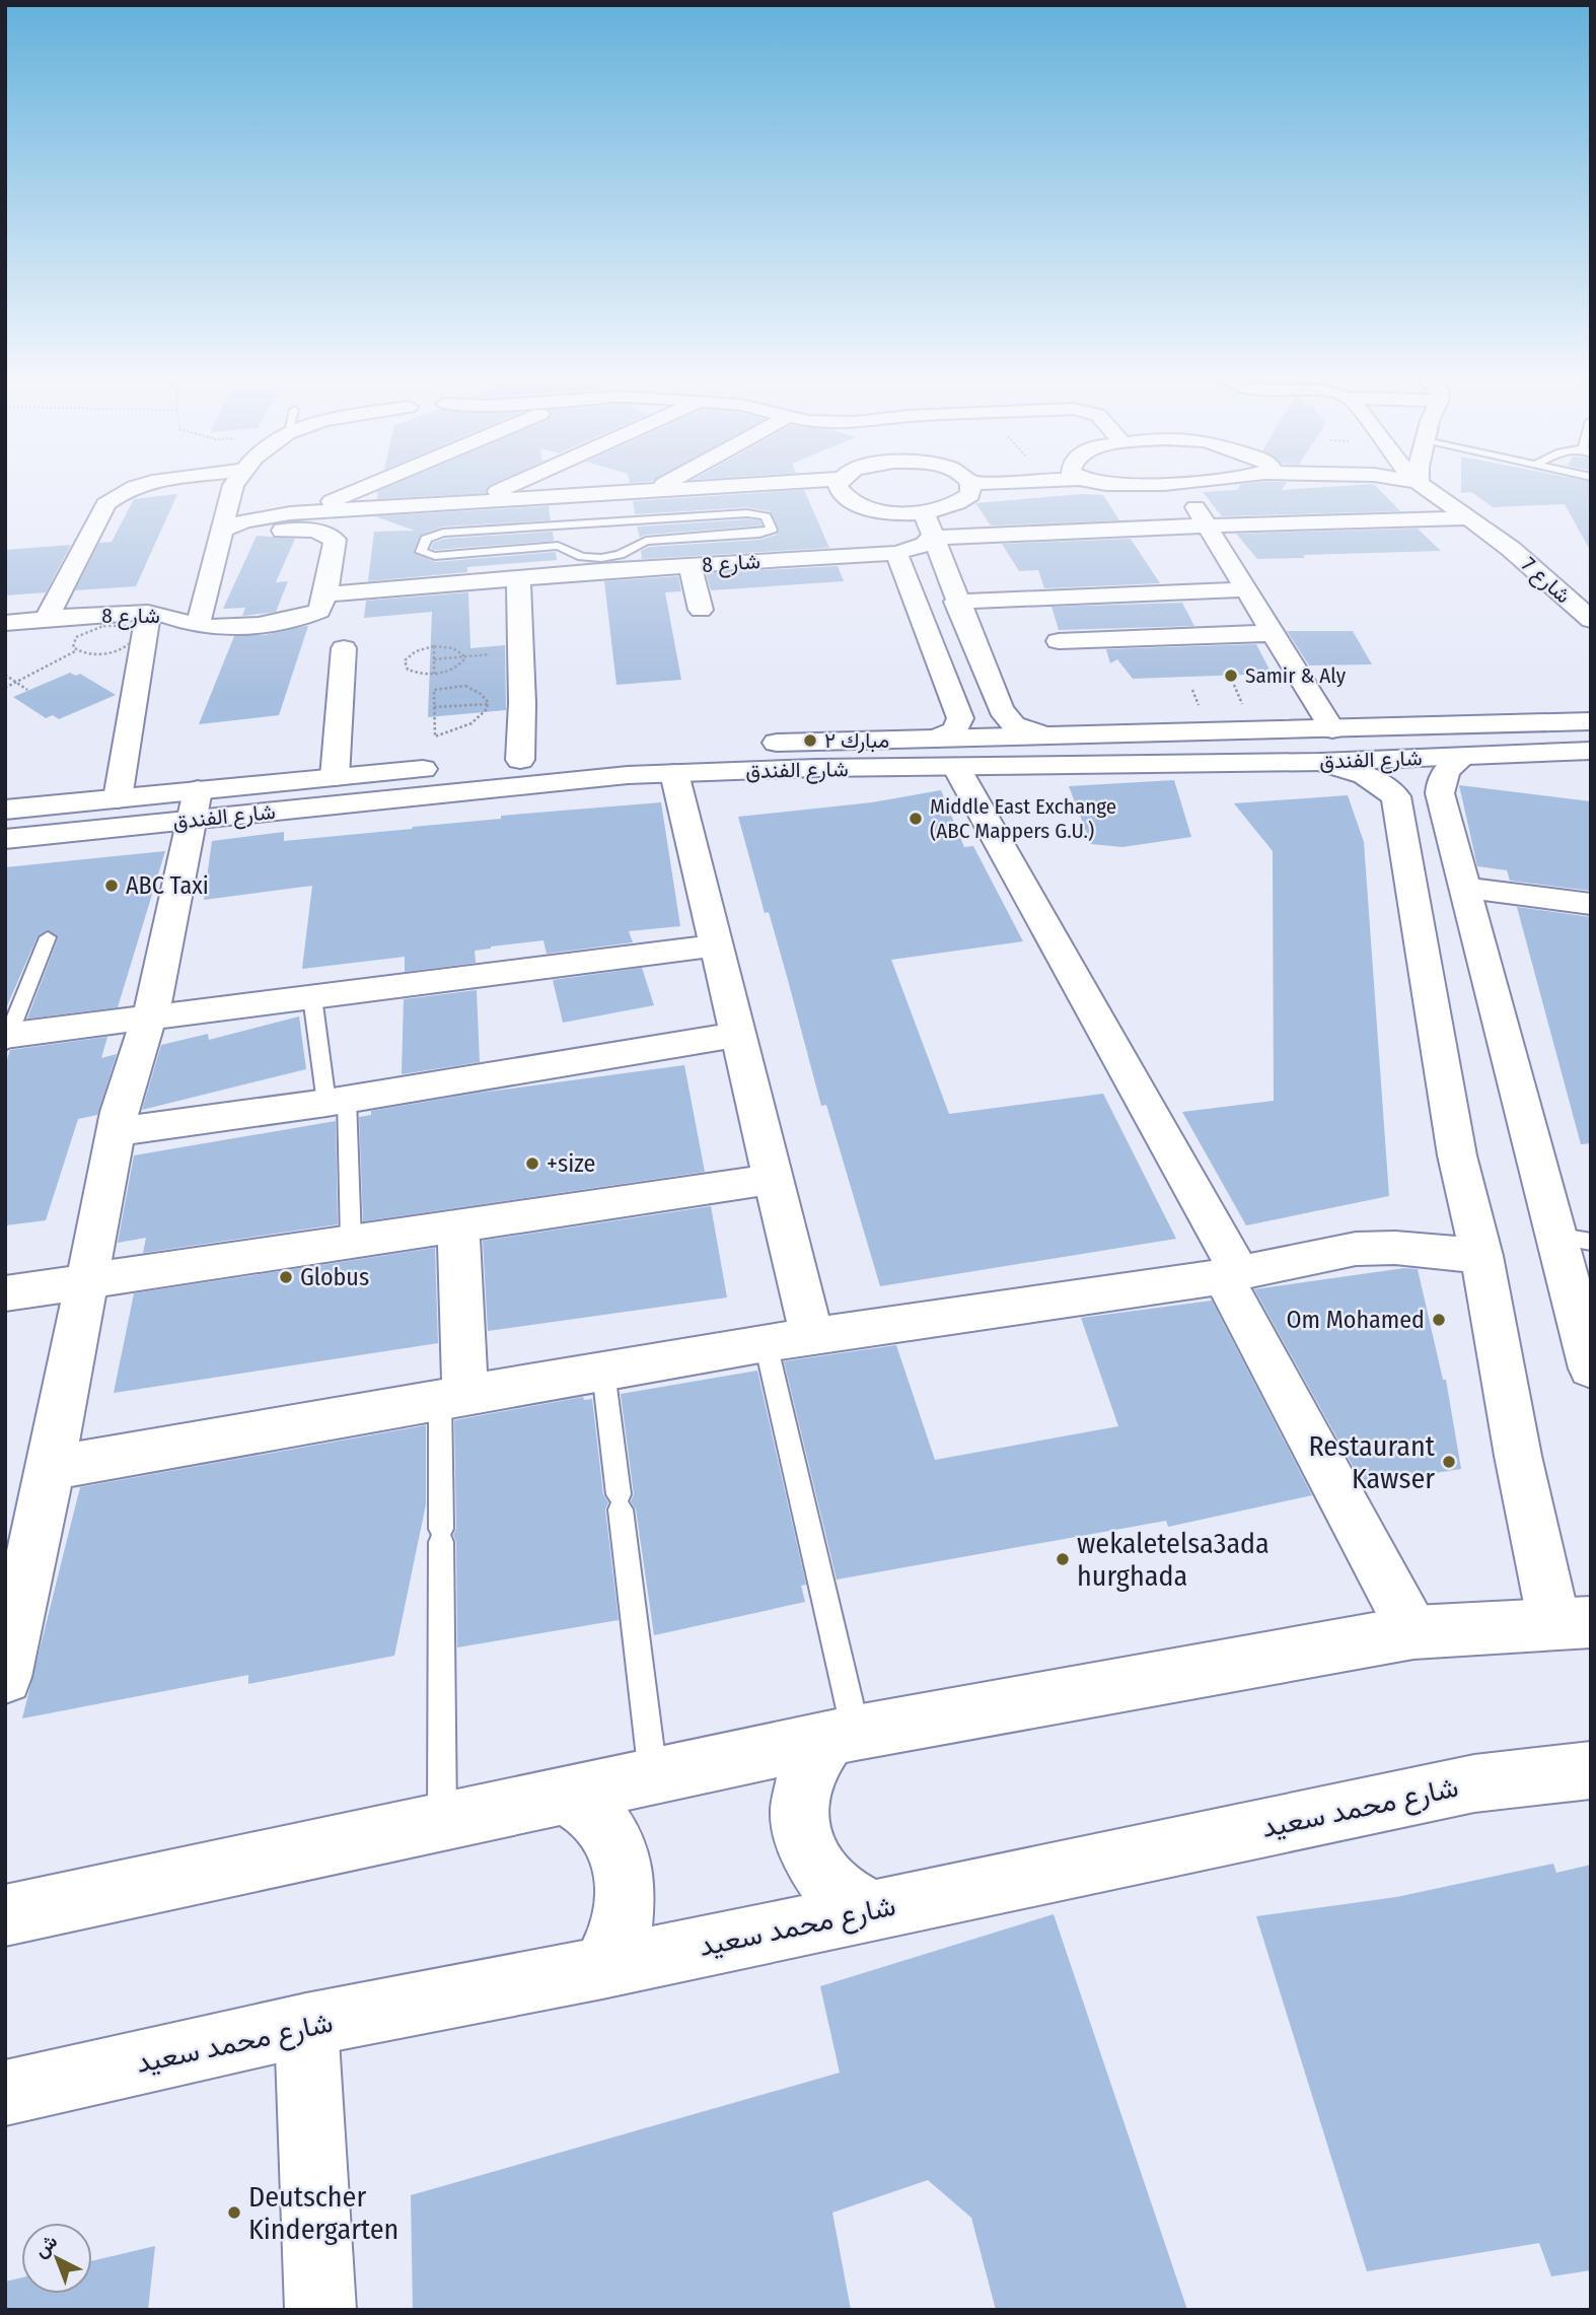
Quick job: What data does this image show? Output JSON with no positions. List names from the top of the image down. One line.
{"streets":{"street":["شارع 8","شارع 7","شارع الفندق","شارع محمد سعيد"]},"crossings":[["شارع 8","شارع 7"]],"places":["Samir & Aly","مبارك ٢","Middle East Exchange (ABC Mappers G.U.)","ABC Taxi","+size","Globus","Om Mohamed","Restaurant Kawser","wekaletelsa3ada hurghada","Deutscher Kindergarten"],"north":"top left"}
